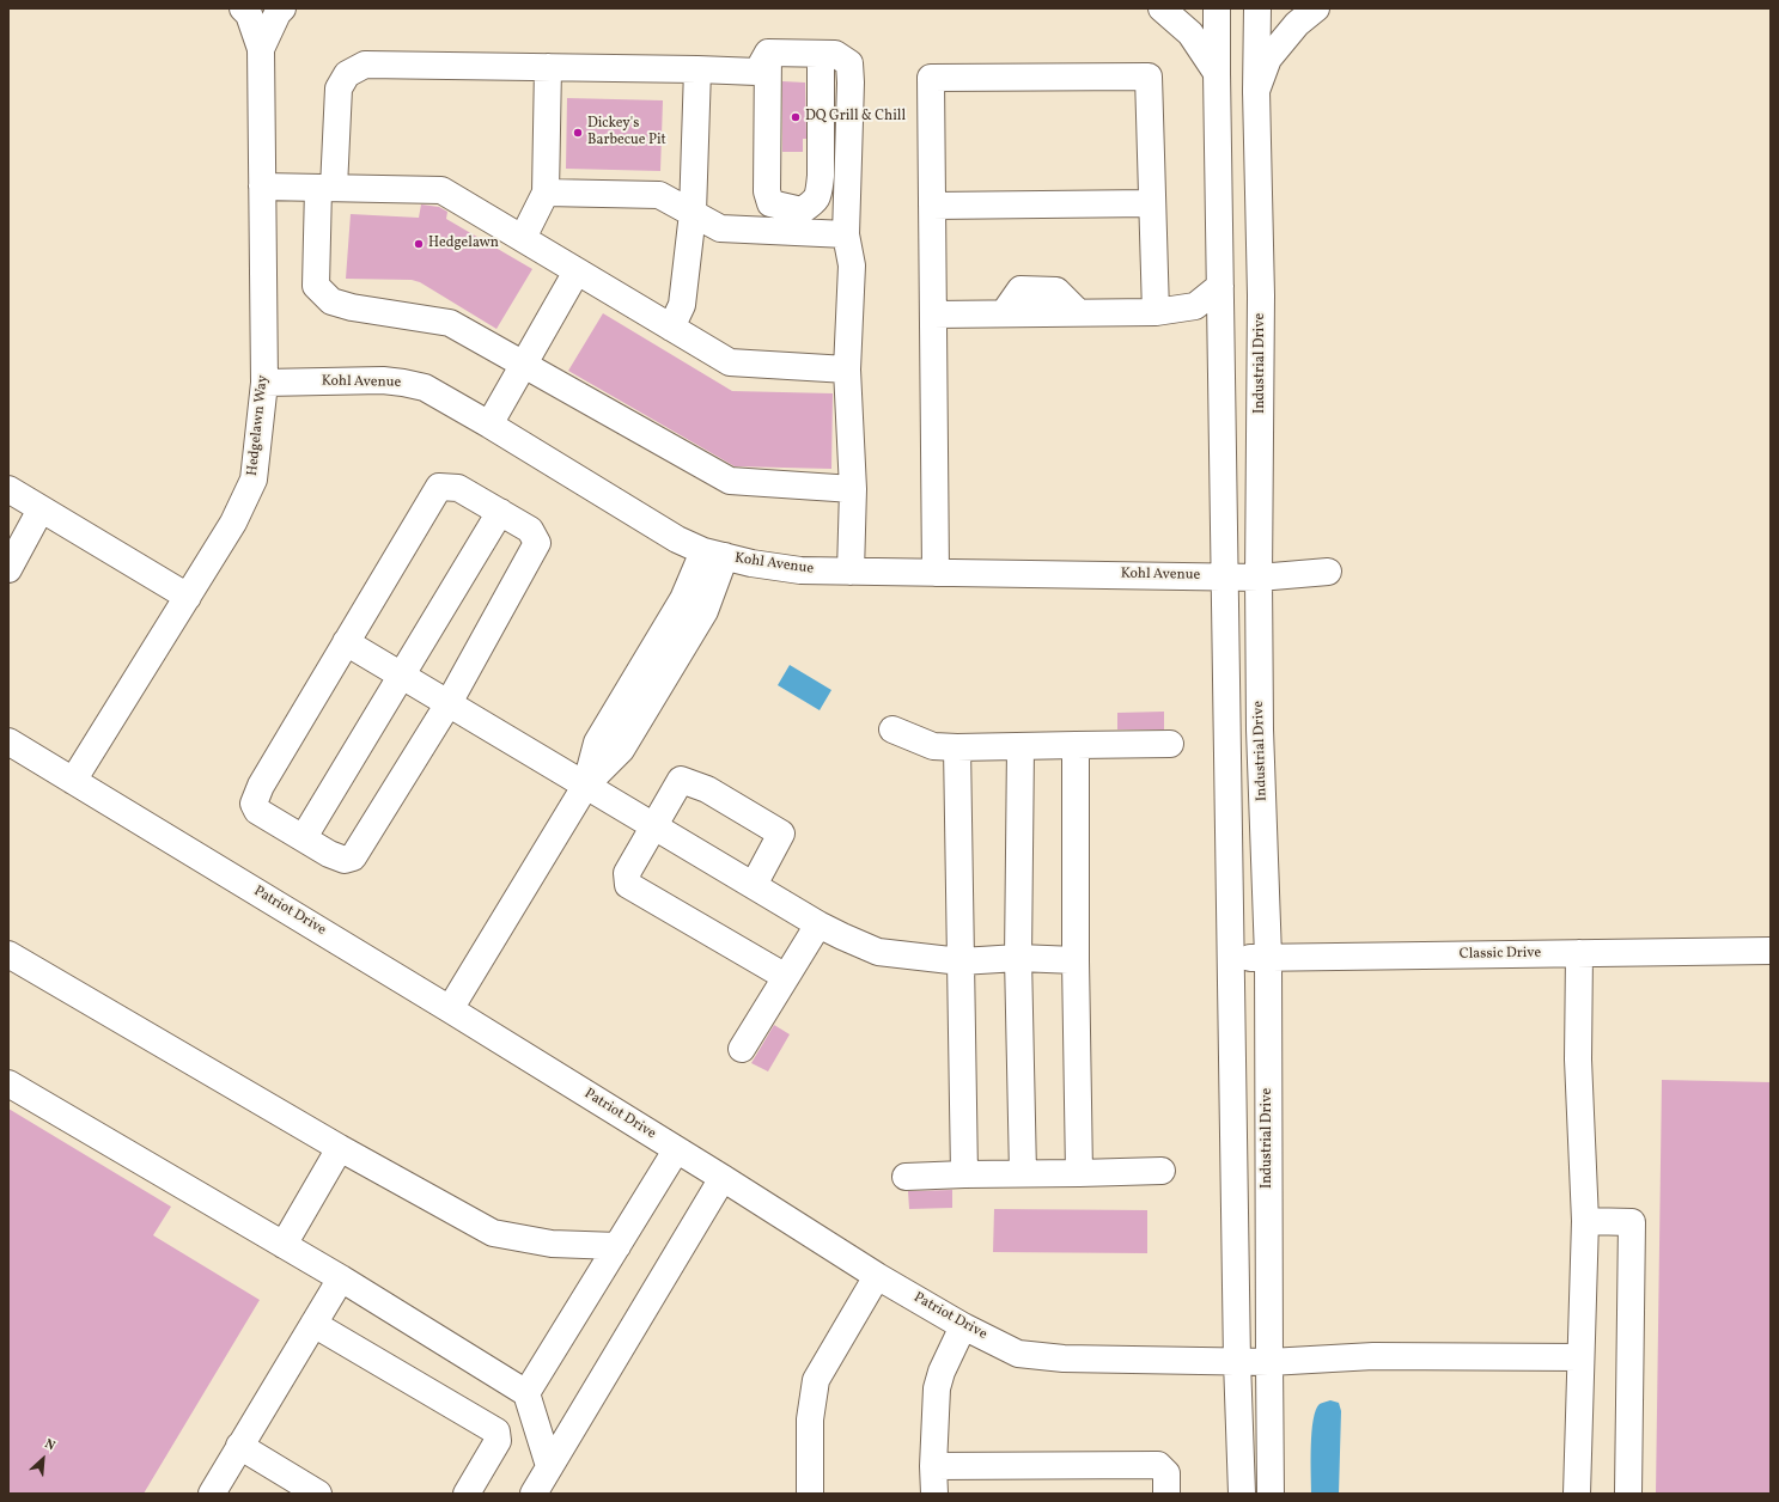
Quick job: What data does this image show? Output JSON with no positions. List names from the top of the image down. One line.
{"streets":{"street":["Industrial Drive","Kohl Avenue","Hedgelawn Way","Patriot Drive","Classic Drive"]},"crossings":[["Industrial Drive","Kohl Avenue"],["Industrial Drive","Patriot Drive"],["Industrial Drive","Classic Drive"],["Kohl Avenue","Hedgelawn Way"],["Hedgelawn Way","Patriot Drive"]],"places":["DQ Grill & Chill","Dickey's Barbecue Pit","Hedgelawn"],"north":"top right"}
